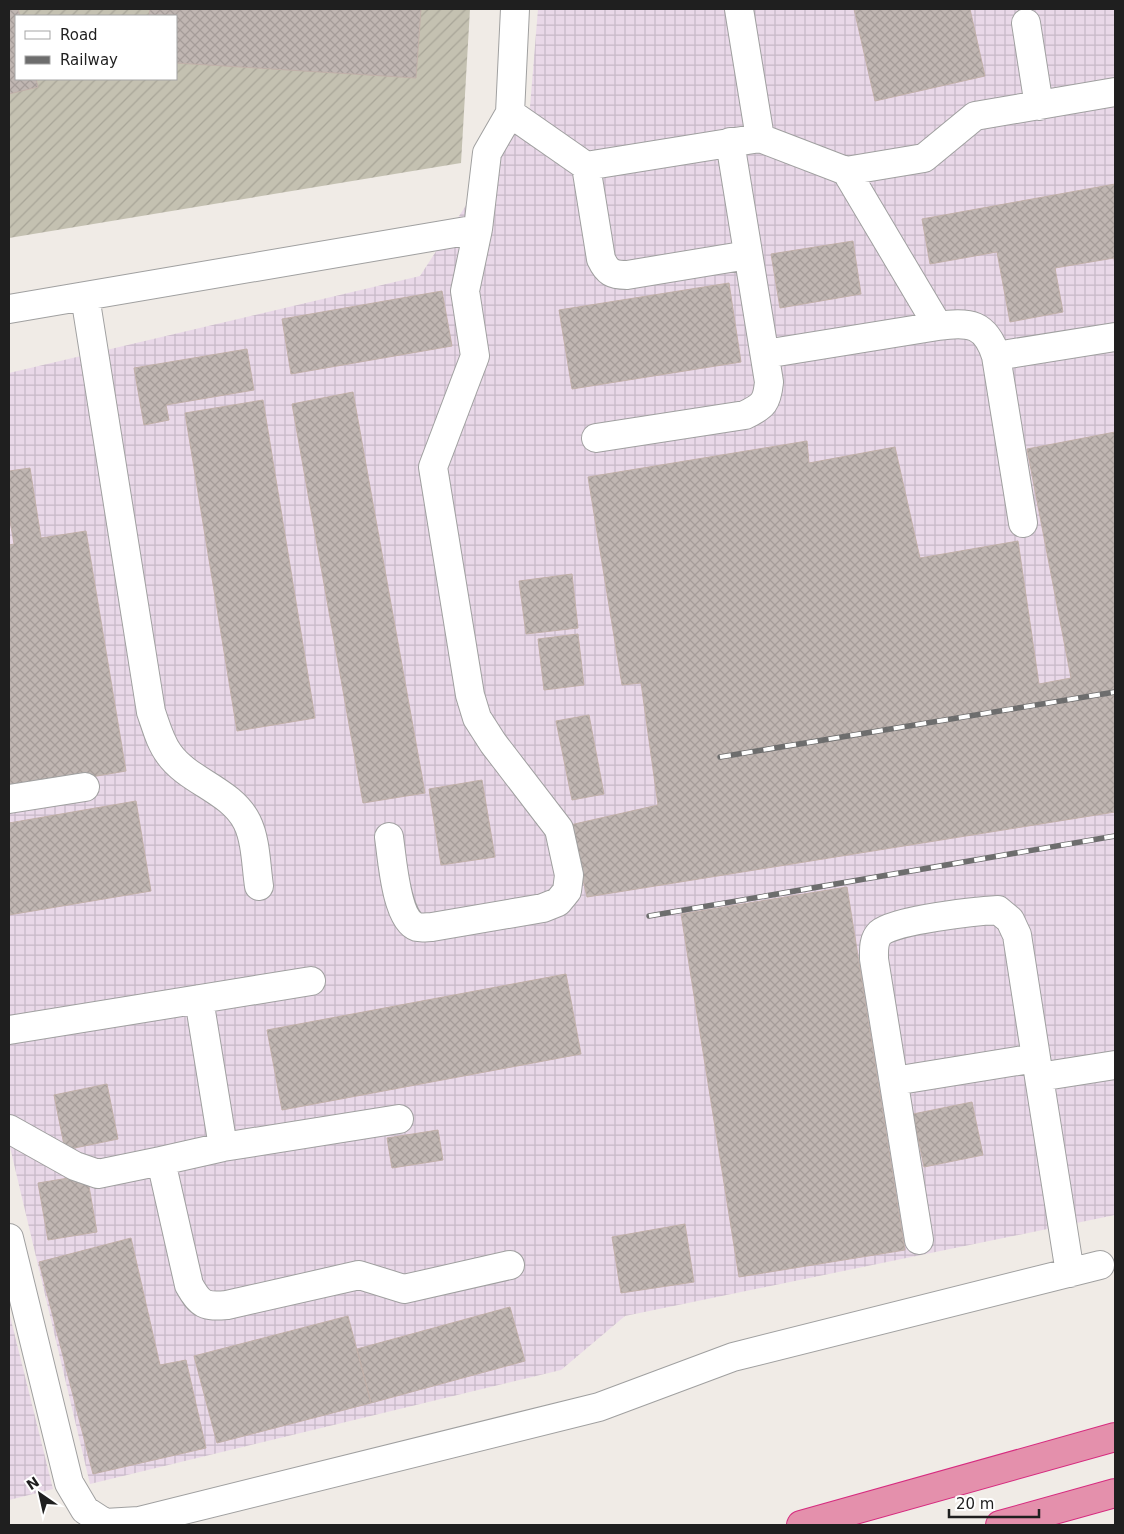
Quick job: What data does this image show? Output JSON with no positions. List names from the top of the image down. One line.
{"legend":["Road","Railway"],"scale_bar":"20 m","north":"top left"}
